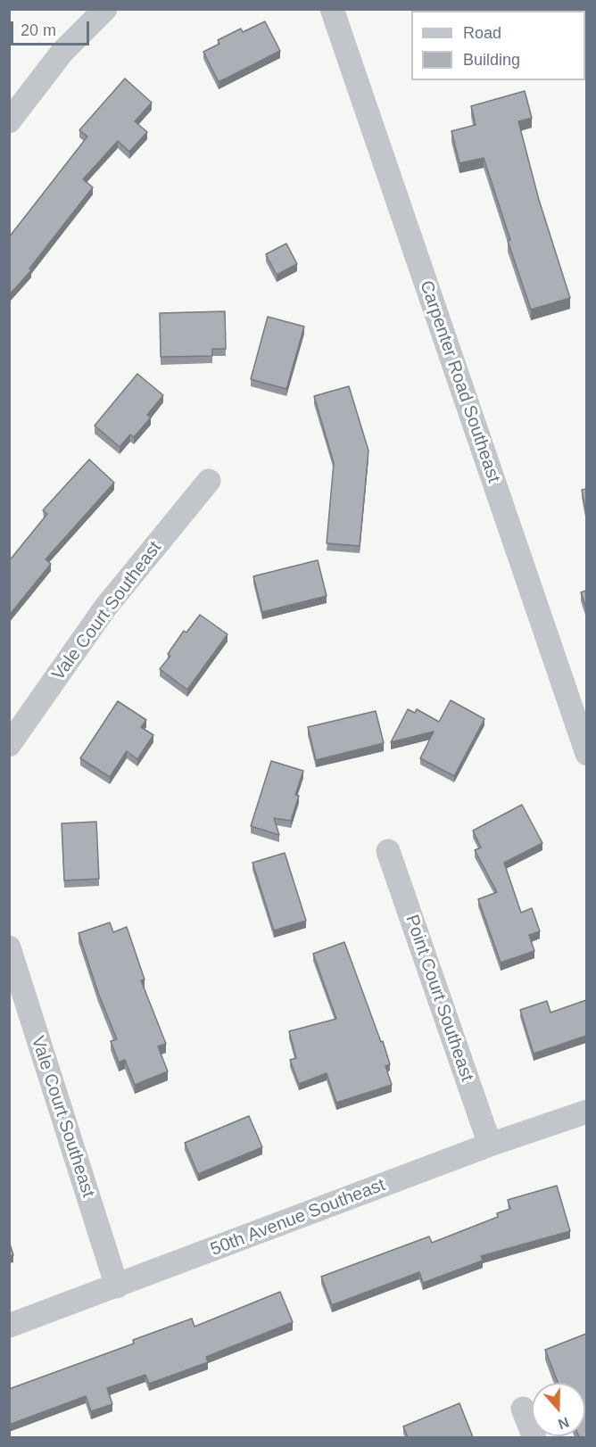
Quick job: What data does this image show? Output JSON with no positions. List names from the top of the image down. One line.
{"streets":{"street":["Carpenter Road Southeast","Vale Court Southeast","Point Court Southeast","50th Avenue Southeast"]},"crossings":[["Vale Court Southeast","50th Avenue Southeast"],["Point Court Southeast","50th Avenue Southeast"]],"legend":["Road","Building"],"scale_bar":"20 m","north":"bottom"}
